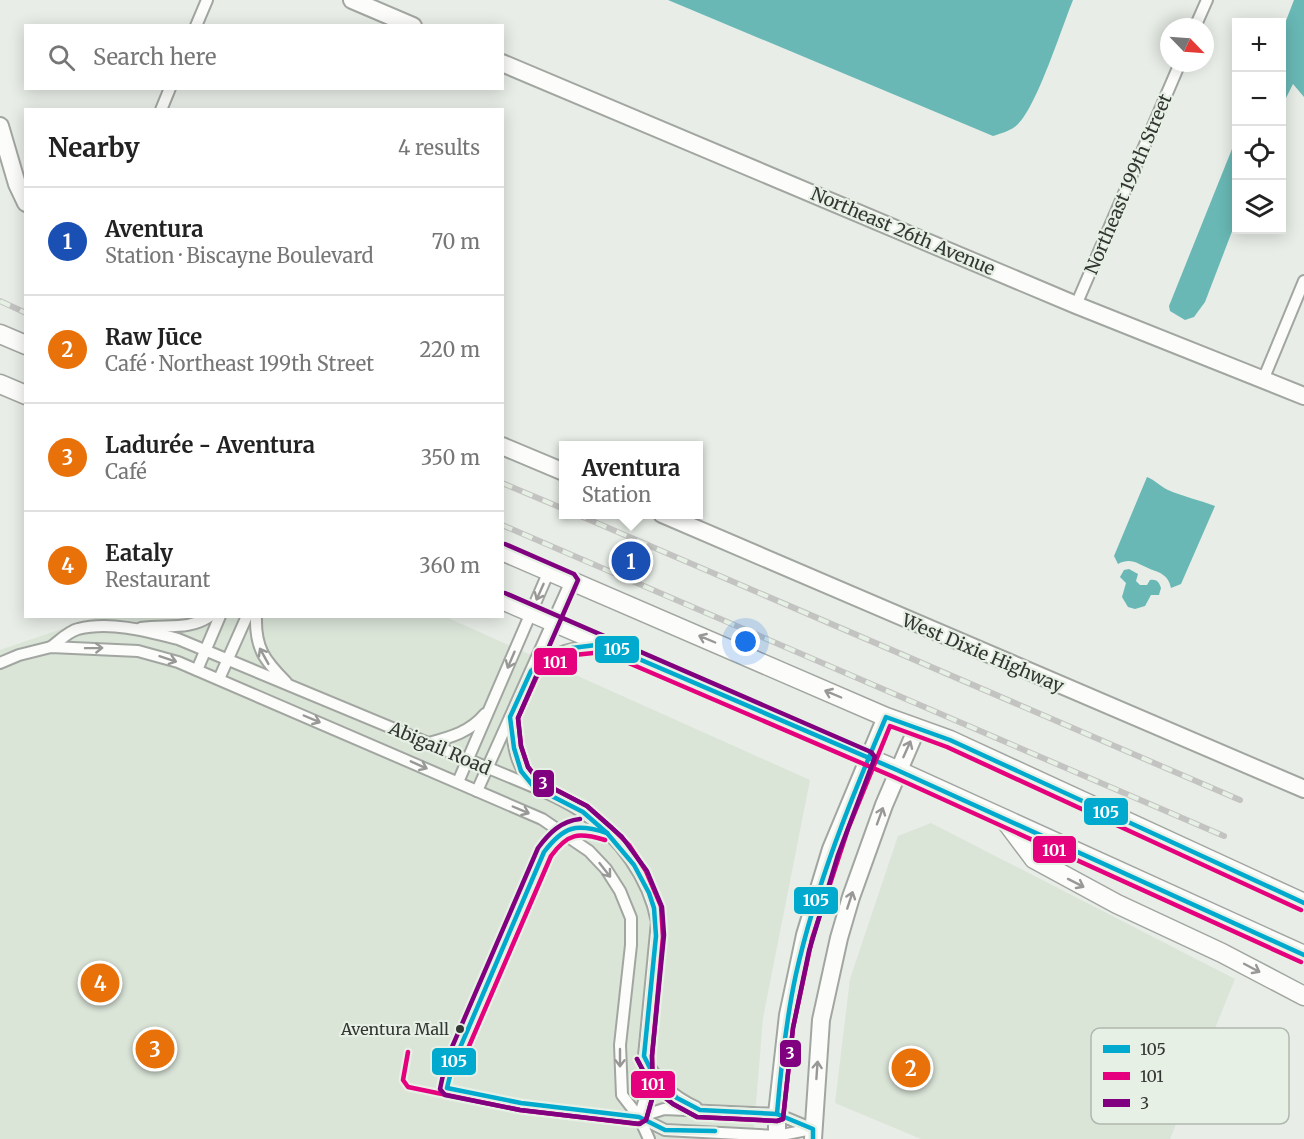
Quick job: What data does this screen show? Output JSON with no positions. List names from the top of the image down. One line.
{"streets":{"street":["Northeast 199th Street","Northeast 26th Avenue","West Dixie Highway","Abigail Road"]},"crossings":[["Northeast 199th Street","Northeast 26th Avenue"]],"places":["Aventura Mall"],"lines":["transit line 3","transit line 105","transit line 101"],"legend":["105","101","3"],"north":"bottom right","page":{"map_buttons":["+","−"],"search":"Search here","heading":["Nearby","4 results"],"list":[{"mark":"1","name":"Aventura","note":"Station · Biscayne Boulevard","value":"70 m"},{"mark":"2","name":"Raw Jūce","note":"Café · Northeast 199th Street","value":"220 m"},{"mark":"3","name":"Ladurée - Aventura","note":"Café","value":"350 m"},{"mark":"4","name":"Eataly","note":"Restaurant","value":"360 m"}],"popup":["Aventura","Station"],"pins":["1","4","3","2"]}}
